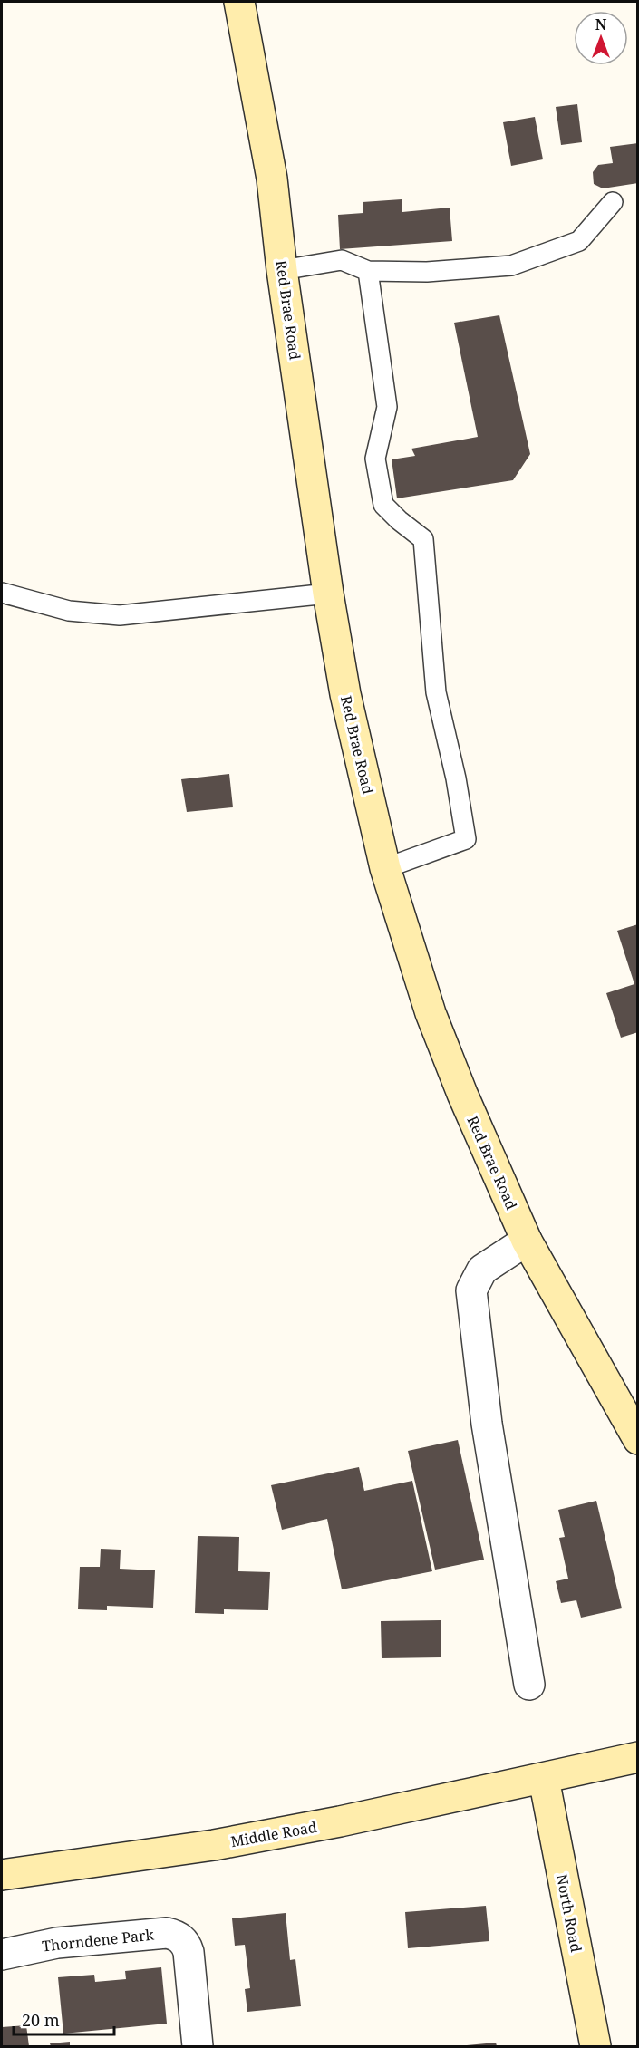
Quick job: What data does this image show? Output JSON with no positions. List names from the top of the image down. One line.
{"streets":{"street":["Red Brae Road","Middle Road","North Road","Thorndene Park"]},"crossings":[["Middle Road","North Road"]],"scale_bar":"20 m","north":"top"}
